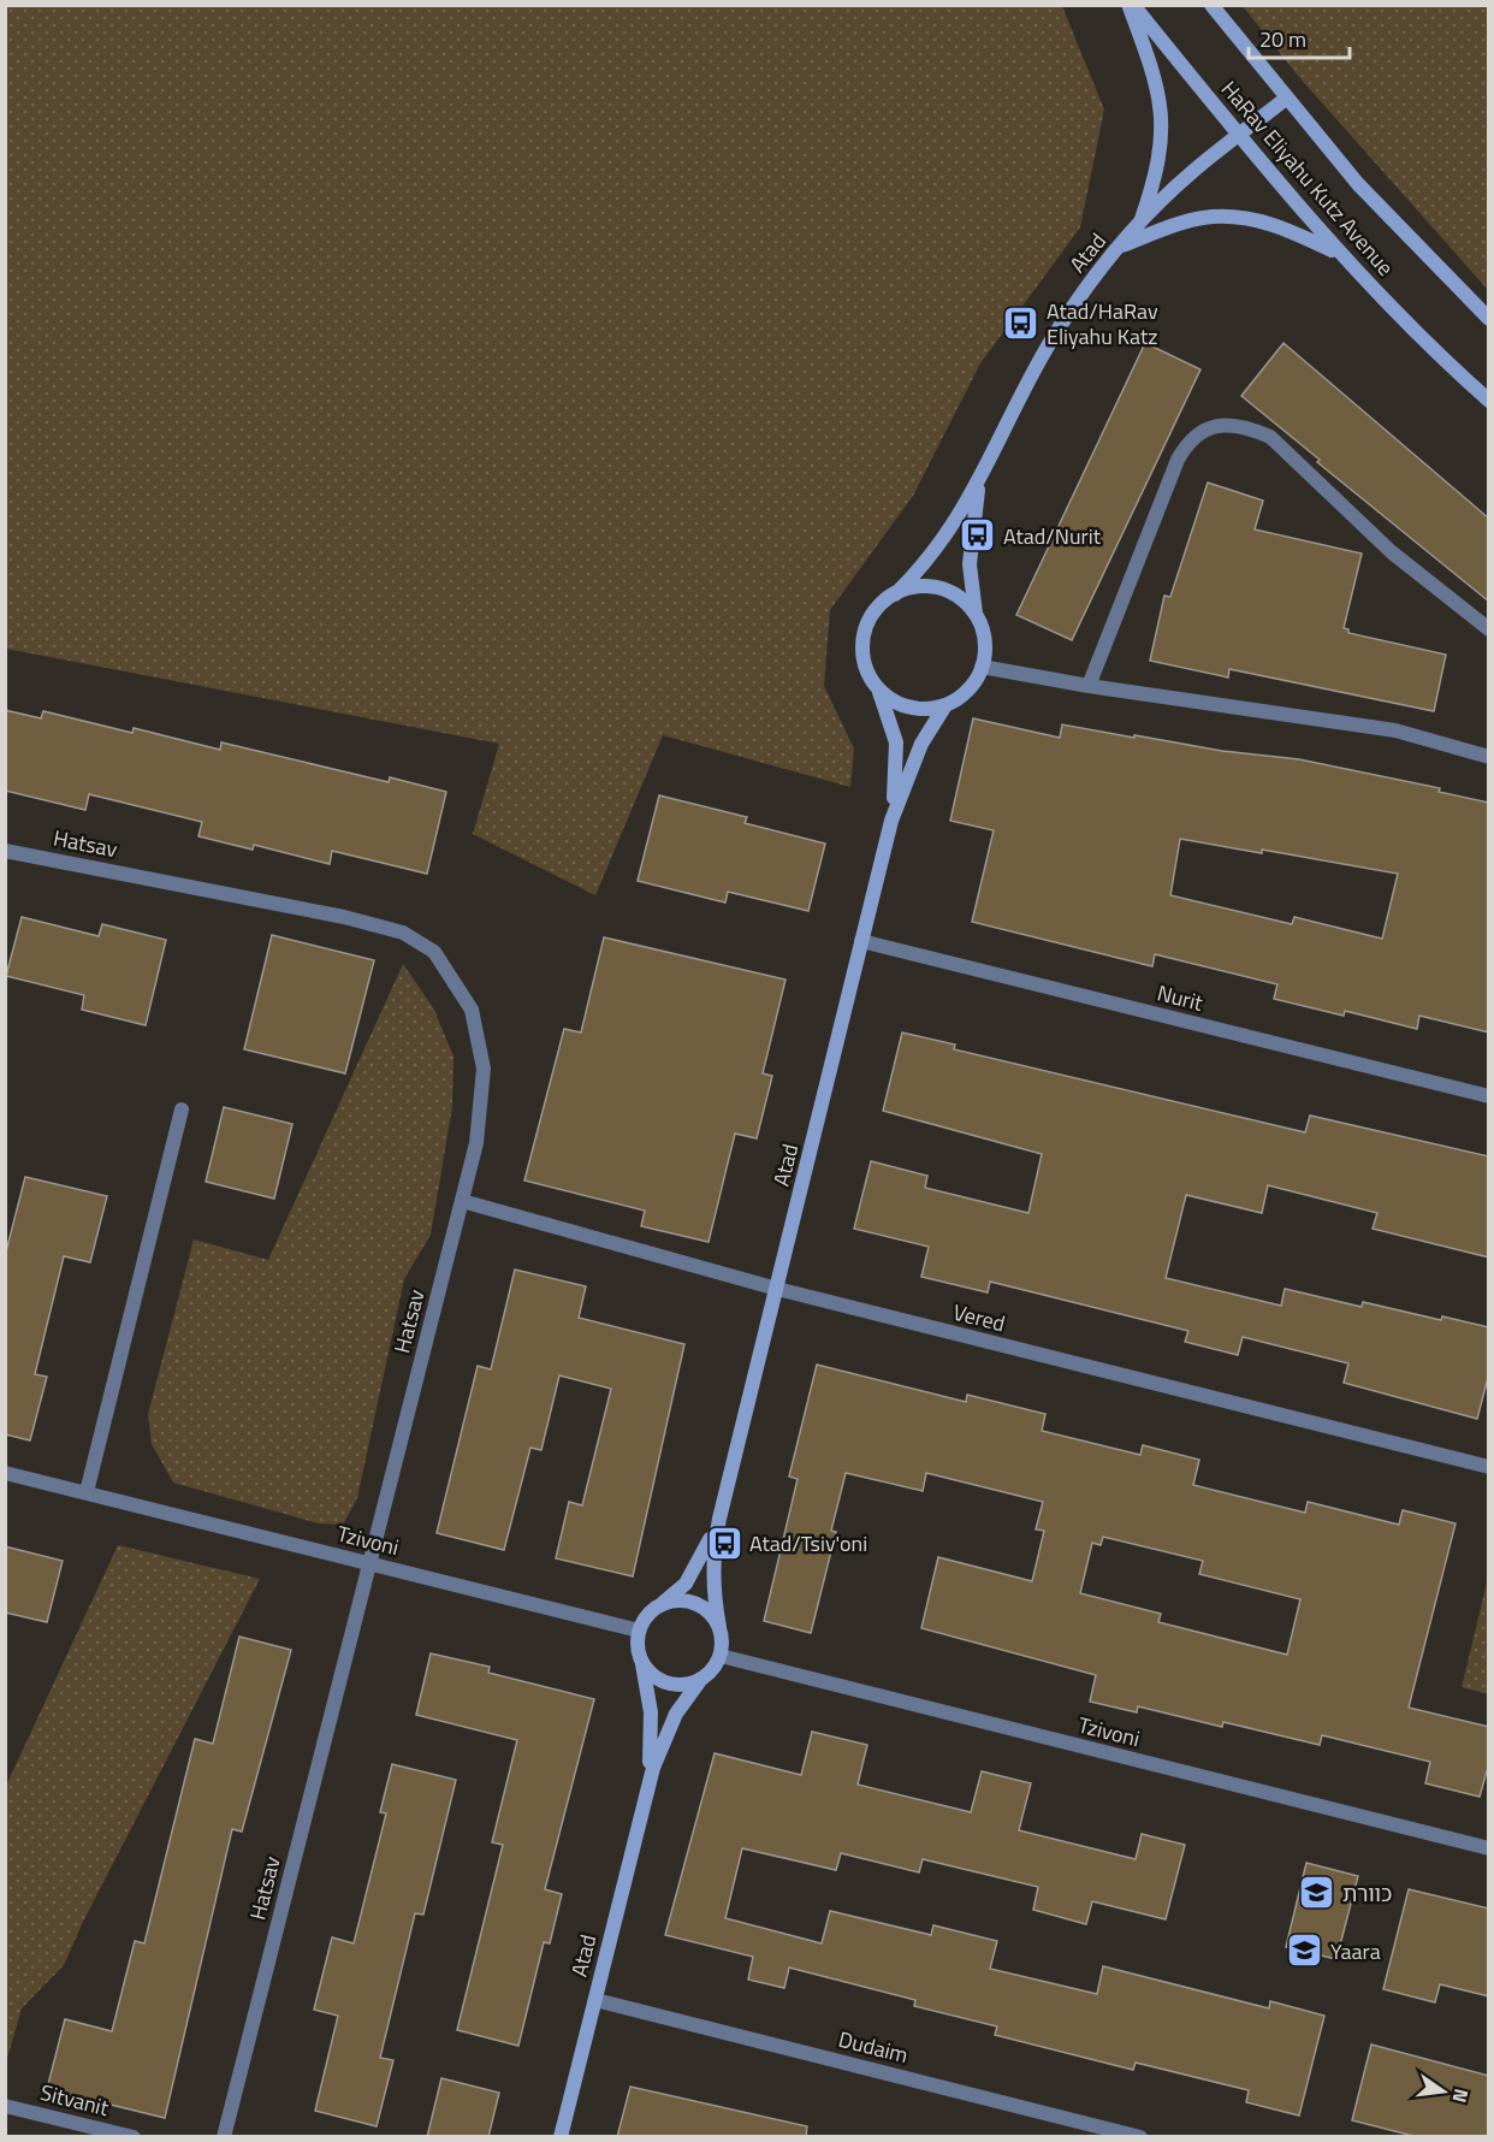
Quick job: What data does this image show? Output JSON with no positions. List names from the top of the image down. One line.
{"streets":{"street":["HaRav Eliyahu Kutz Avenue","Atad","Hatsav","Nurit","Vered","Tzivoni","Dudaim","Sitvanit"]},"crossings":[["HaRav Eliyahu Kutz Avenue","Atad"],["Atad","Nurit"],["Atad","Vered"],["Atad","Tzivoni"],["Atad","Dudaim"],["Hatsav","Vered"],["Hatsav","Tzivoni"]],"places":{"bus stop":["Atad/HaRav Eliyahu Katz","Atad/Nurit","Atad/Tsiv'oni"],"school or university":["כוורת","Yaara"]},"scale_bar":"20 m","north":"right"}
